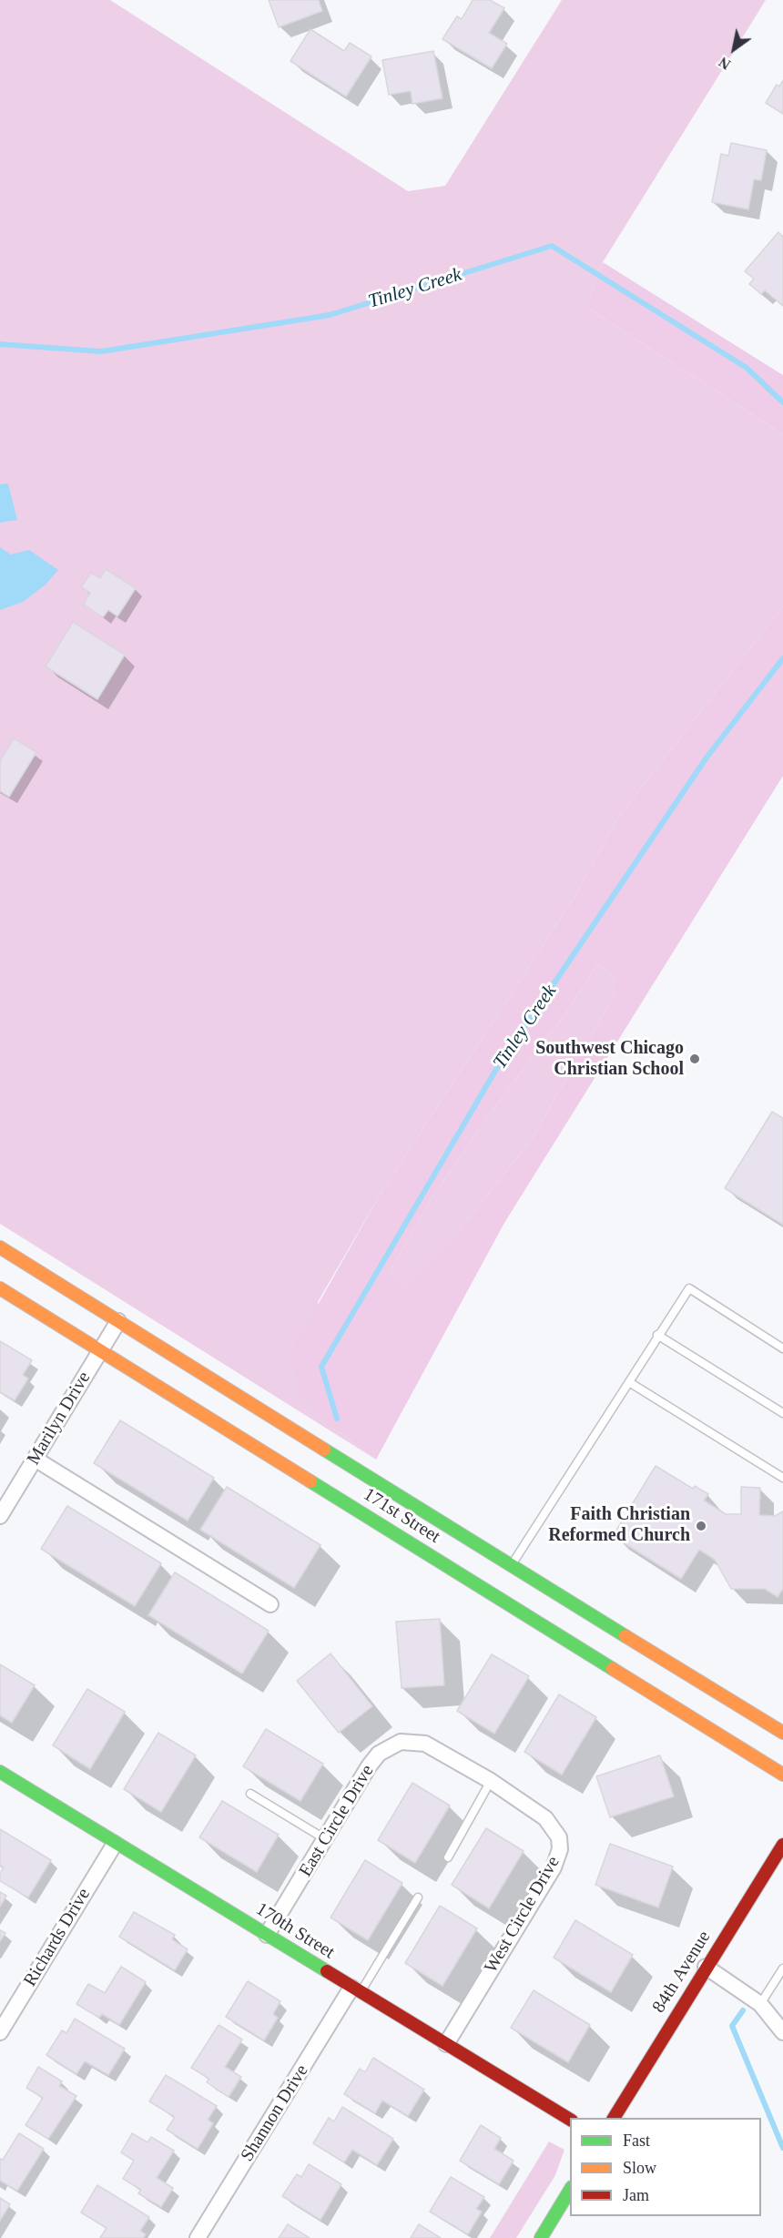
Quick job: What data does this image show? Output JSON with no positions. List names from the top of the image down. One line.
{"streets":{"street":["Marilyn Drive","171st Street","East Circle Drive","West Circle Drive","170th Street","Richards Drive","84th Avenue","Shannon Drive"]},"crossings":[["Marilyn Drive","171st Street"],["East Circle Drive","West Circle Drive"],["East Circle Drive","170th Street"],["West Circle Drive","170th Street"],["170th Street","Richards Drive"],["170th Street","Shannon Drive"]],"water":["Tinley Creek"],"places":["Southwest Chicago Christian School","Faith Christian Reformed Church"],"legend":["Fast","Slow","Jam"],"north":"bottom left"}
